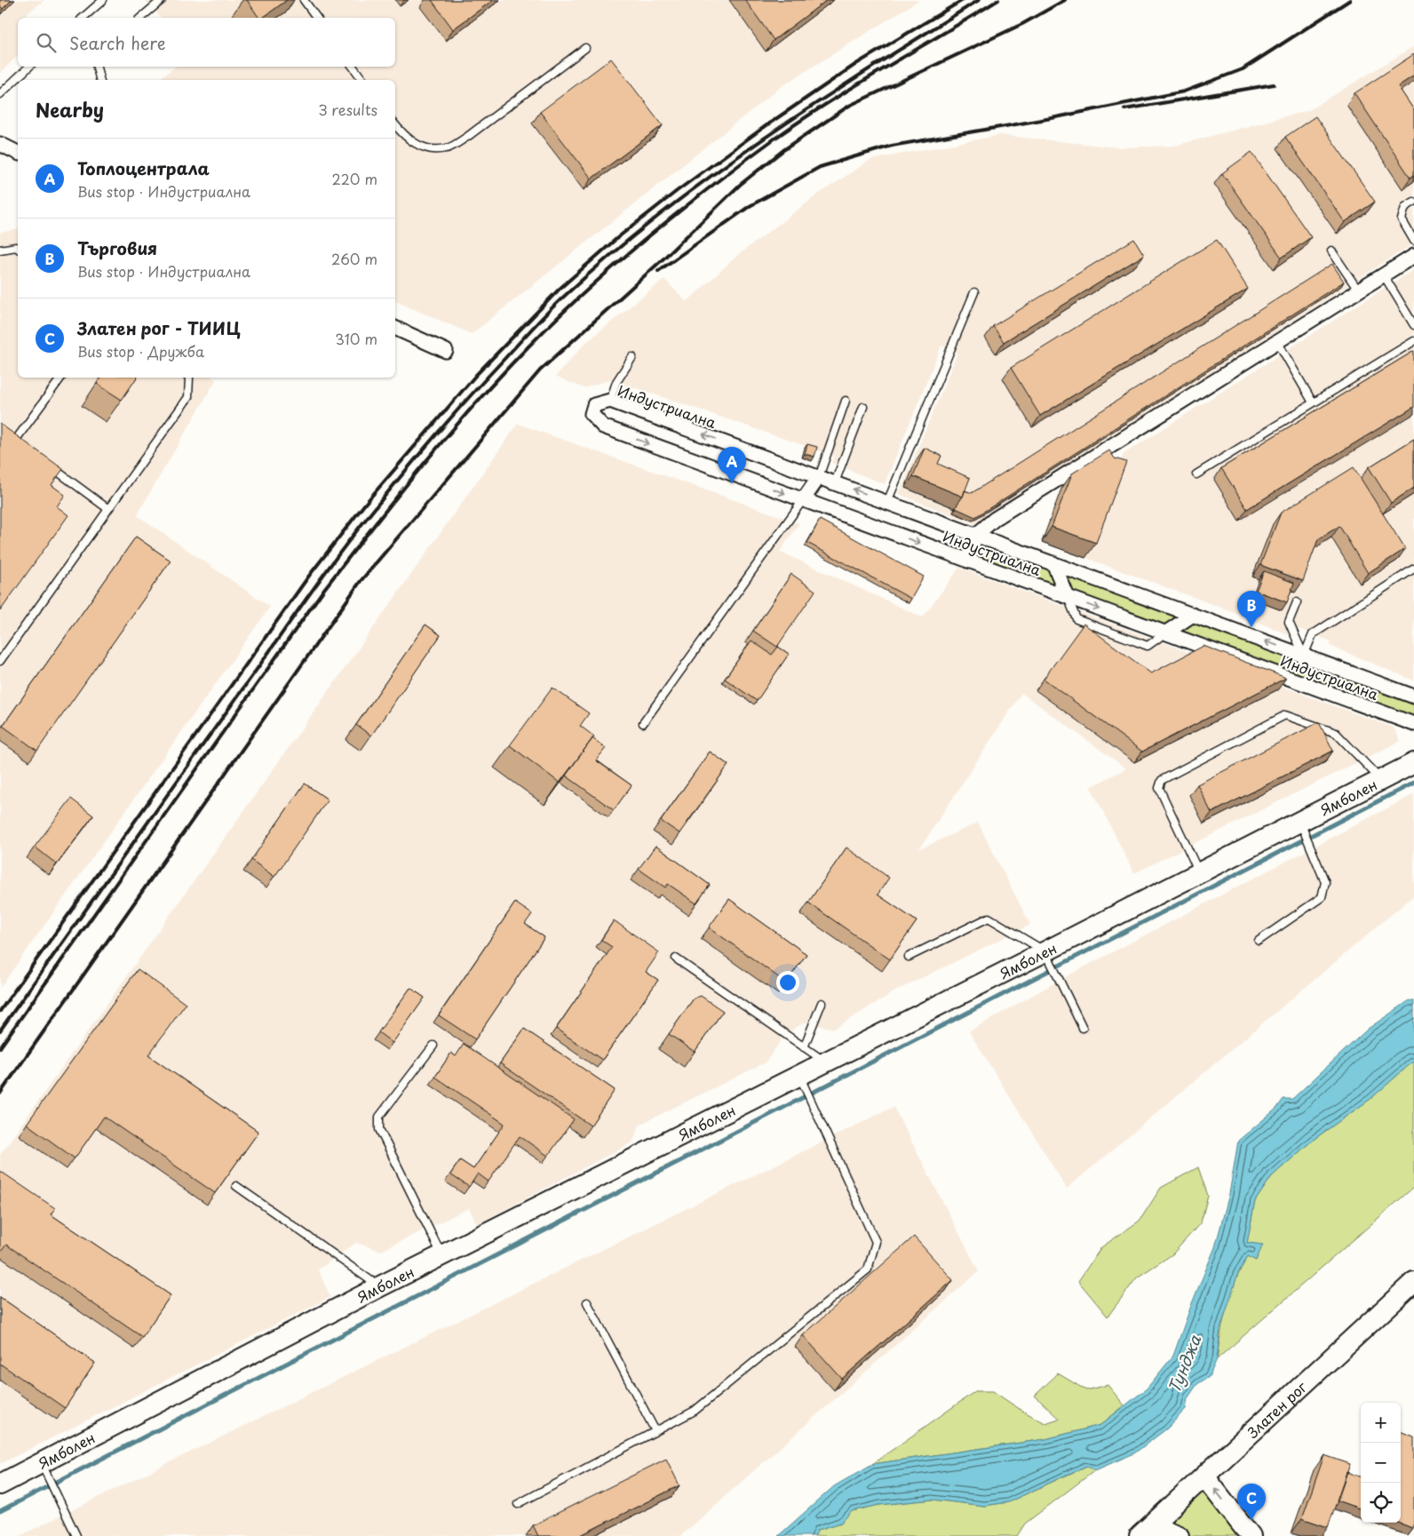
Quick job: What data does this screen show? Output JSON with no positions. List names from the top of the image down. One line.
{"streets":{"main road":["Ямболен","Златен рог"],"street":["Индустриална"]},"water":["Тунджа"],"page":{"search":"Search here","heading":["Nearby","3 results"],"list":[{"mark":"A","name":"Топлоцентрала","note":"Bus stop · Индустриална","value":"220 m"},{"mark":"B","name":"Търговия","note":"Bus stop · Индустриална","value":"260 m"},{"mark":"C","name":"Златен рог - ТИИЦ","note":"Bus stop · Дружба","value":"310 m"}],"pins":["A","B","C"],"map_buttons":["+","−"]}}
